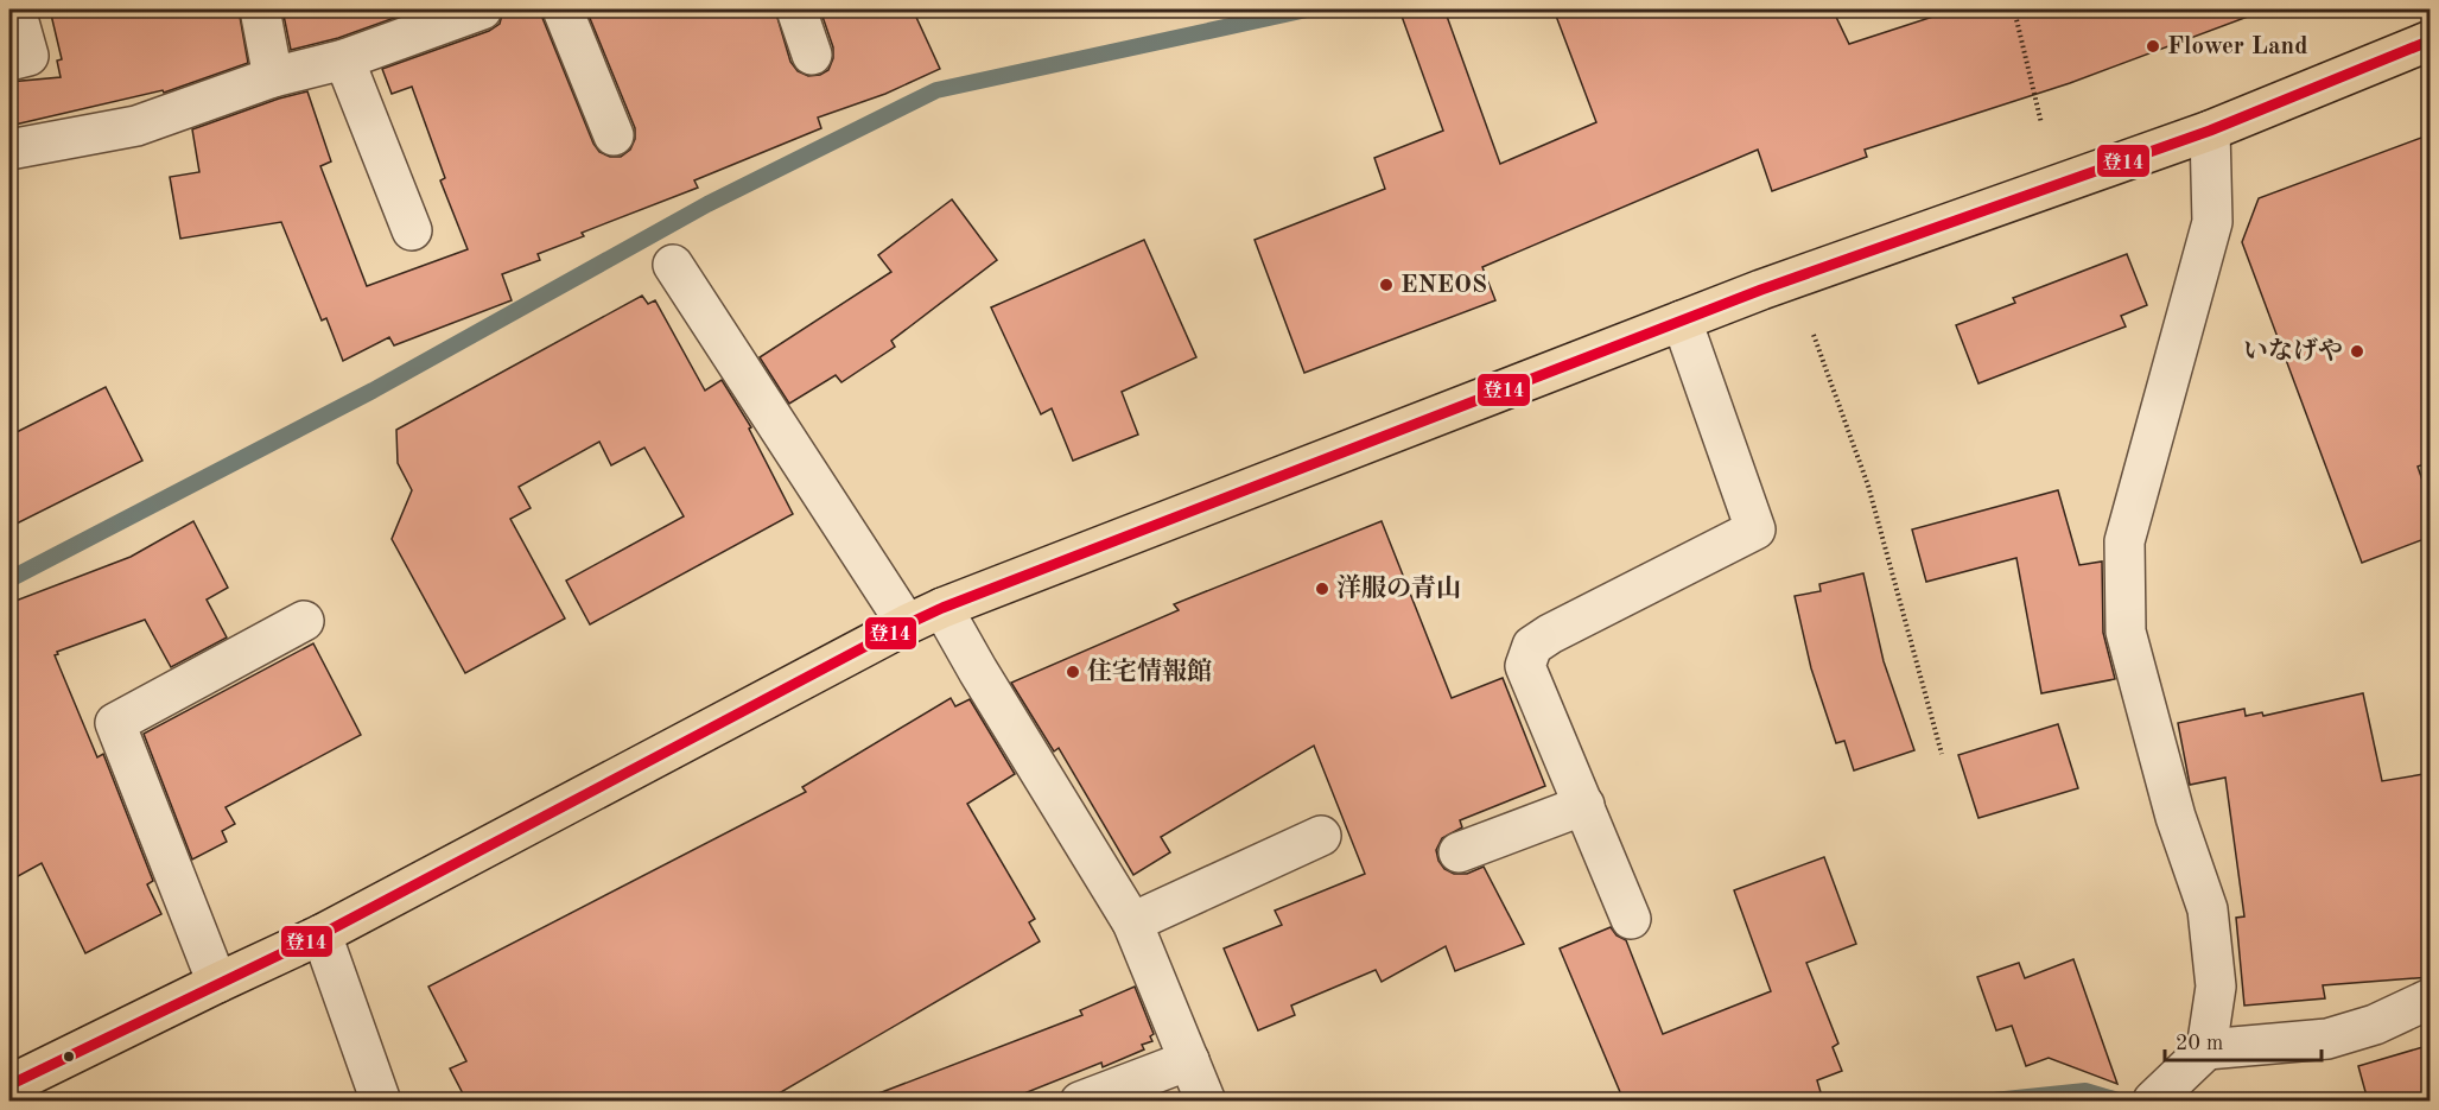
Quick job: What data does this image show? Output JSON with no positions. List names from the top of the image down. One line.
{"places":["Flower Land","ENEOS","いなげや","洋服の青山","住宅情報館"],"lines":["transit line 登14"],"scale_bar":"20 m"}
